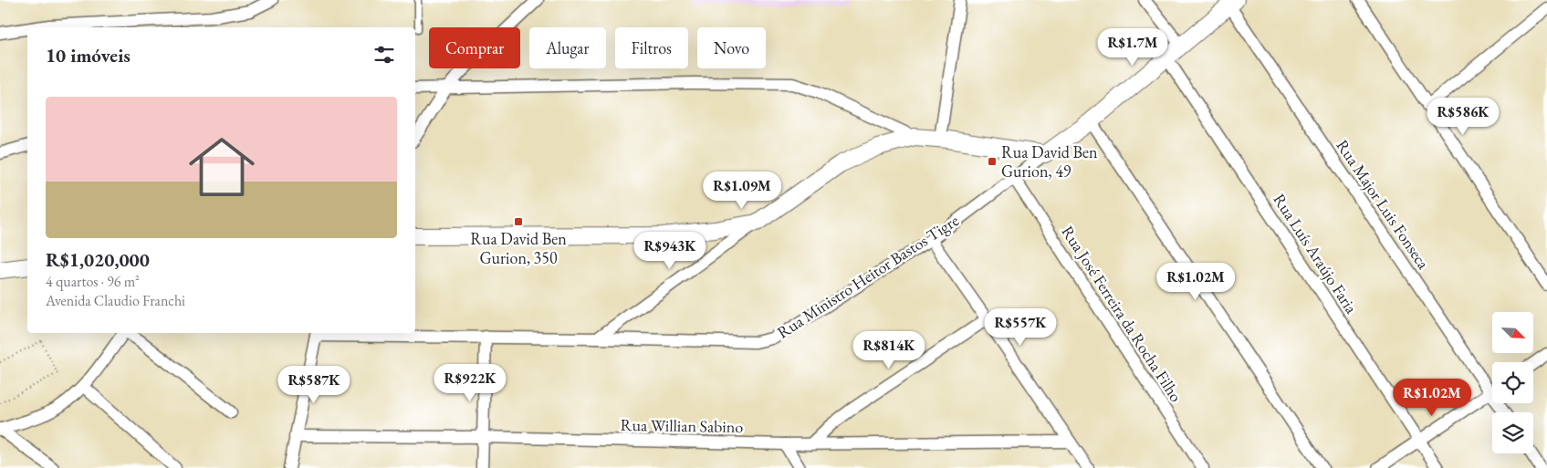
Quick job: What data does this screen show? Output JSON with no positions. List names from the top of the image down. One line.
{"streets":{"street":["Rua Major Luis Fonseca","Rua Luís Araújo Faria","Rua Ministro Heitor Bastos Tigre","Rua José Ferreira da Rocha Filho","Rua Willian Sabino"]},"crossings":[["Rua Major Luis Fonseca","Rua Ministro Heitor Bastos Tigre"],["Rua Luís Araújo Faria","Rua Ministro Heitor Bastos Tigre"],["Rua Ministro Heitor Bastos Tigre","Rua José Ferreira da Rocha Filho"]],"places":{"transit":["Rua David Ben Gurion, 49","Rua David Ben Gurion, 350"]},"north":"bottom right","page":{"chip":["Comprar","Alugar","Filtros","Novo"],"heading":"10 imóveis","price":["R$1.7M","R$586K","R$1.09M","R$943K","R$1.02M","R$557K","R$814K","R$922K","R$587K","R$1.02M"],"list":[{"name":"R$1,020,000","note":"4 quartos · 96 m² · Avenida Claudio Franchi"}]}}
